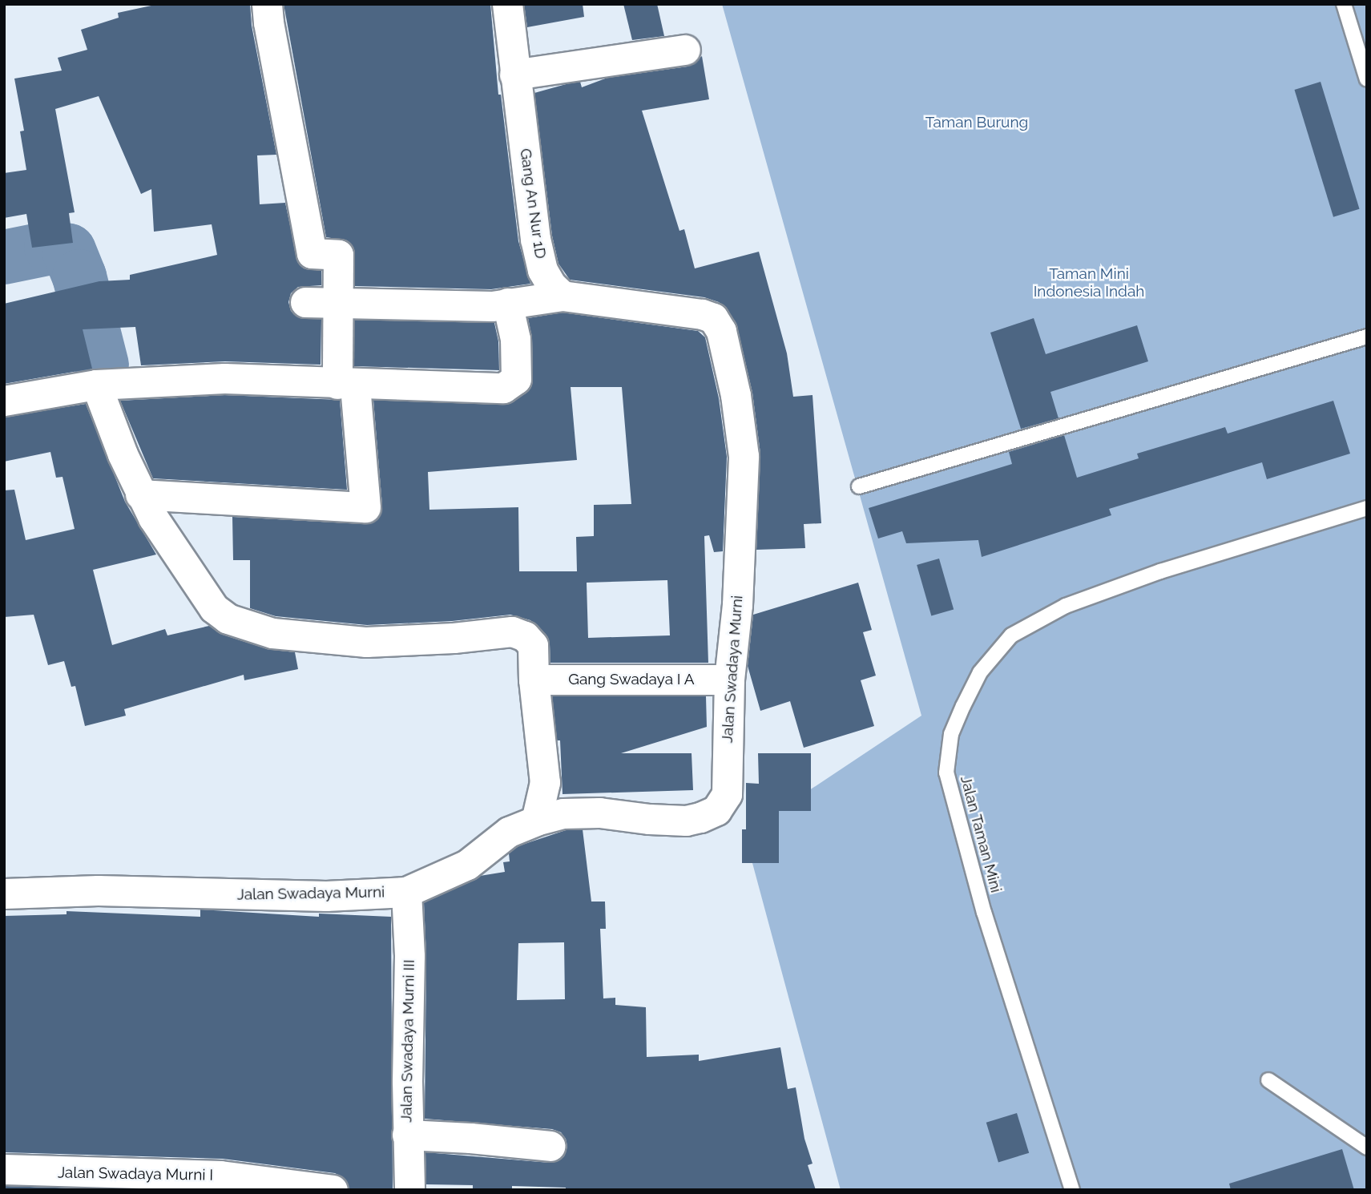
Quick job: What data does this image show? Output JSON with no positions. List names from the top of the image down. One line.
{"streets":{"street":["Gang An Nur 1D","Jalan Swadaya Murni","Gang Swadaya I A","Jalan Swadaya Murni III","Jalan Swadaya Murni I"],"lane":["Jalan Taman Mini"]},"crossings":[["Gang An Nur 1D","Jalan Swadaya Murni"],["Jalan Swadaya Murni","Gang Swadaya I A"],["Jalan Swadaya Murni","Jalan Swadaya Murni III"]],"parks":["Taman Burung","Taman Mini Indonesia Indah"]}
